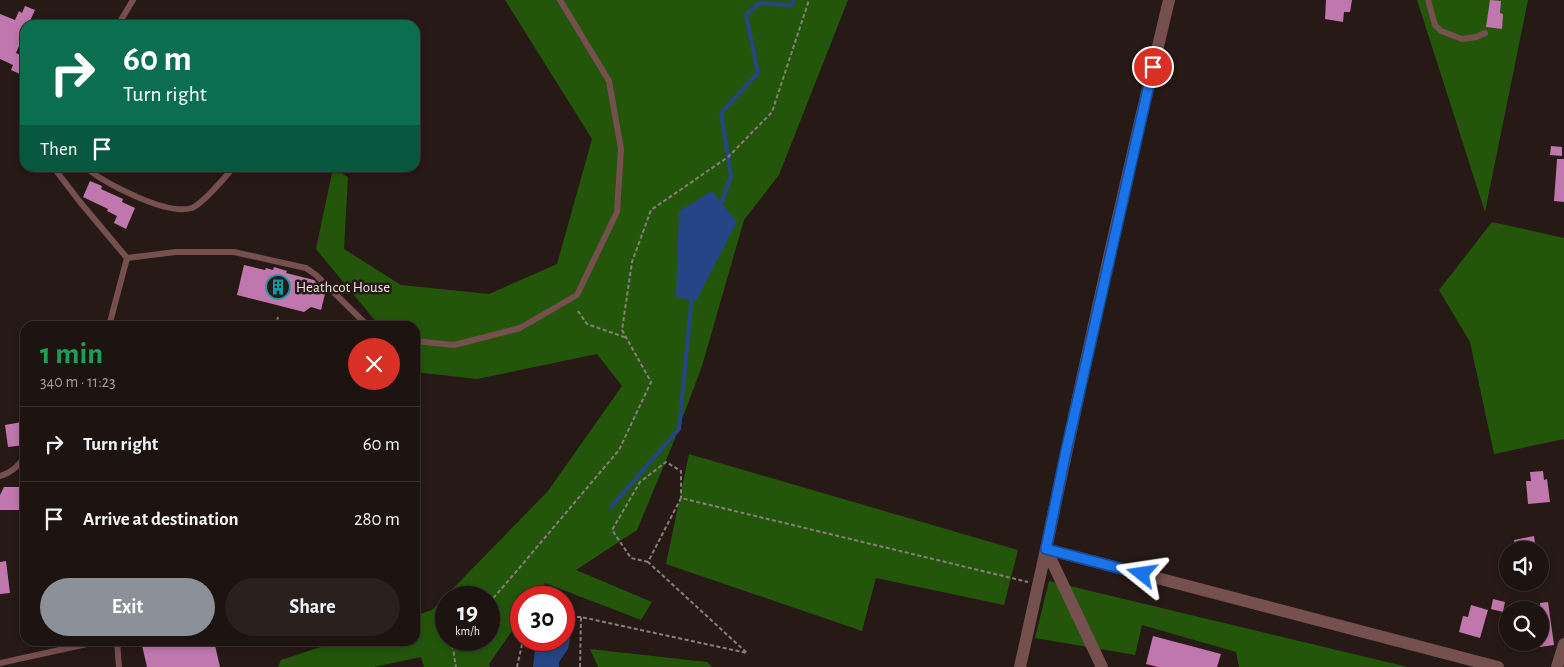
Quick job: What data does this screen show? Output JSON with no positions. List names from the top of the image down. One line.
{"places":{"building":["Heathcot House"]},"page":{"turn":["60 m","Turn right"],"then":"Then","heading":["1 min","340 m · 11:23"],"list":[{"name":"Turn right","value":"60 m"},{"name":"Arrive at destination","value":"280 m"}],"buttons":["Exit","Share"],"speed":"19 km/h","limit":"30"}}
